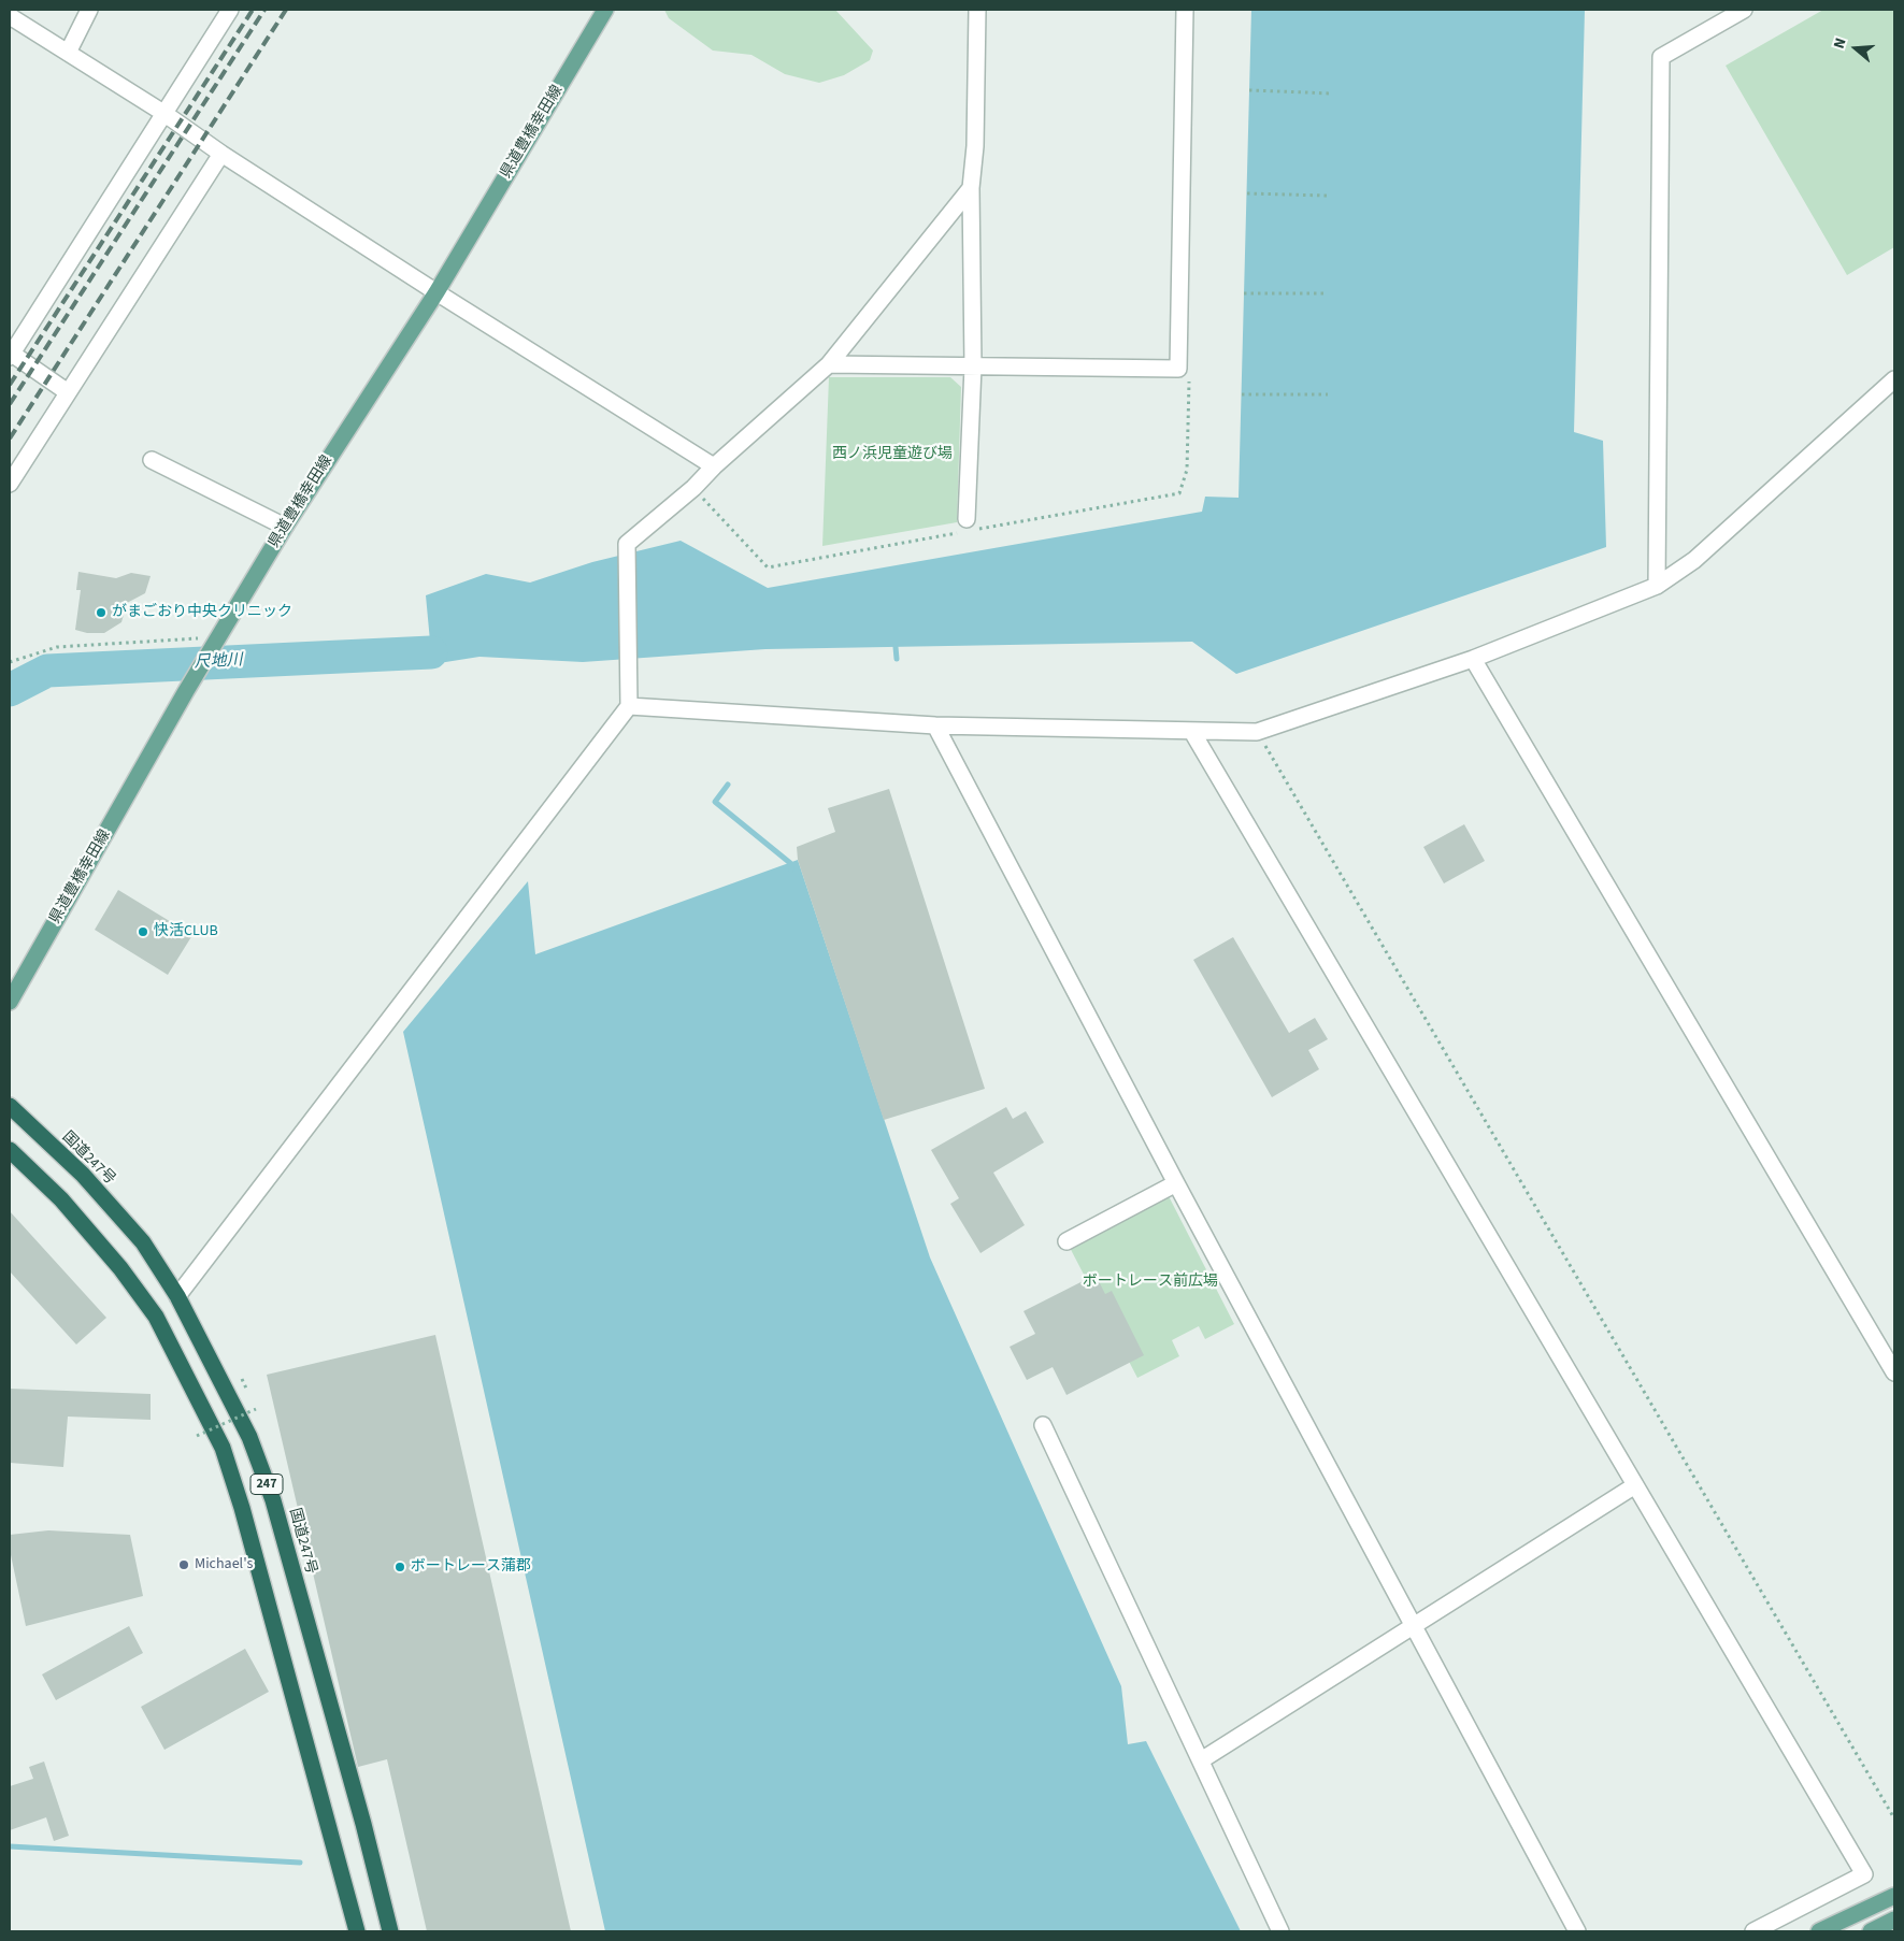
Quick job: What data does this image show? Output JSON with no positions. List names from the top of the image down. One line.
{"streets":{"highway":["国道247号","247"],"main road":["県道豊橋幸田線"]},"water":["尺地川"],"parks":["西ノ浜児童遊び場","ボートレース前広場"],"places":["がまごおり中央クリニック","快活CLUB","Michael's","ボートレース蒲郡"],"north":"left"}
